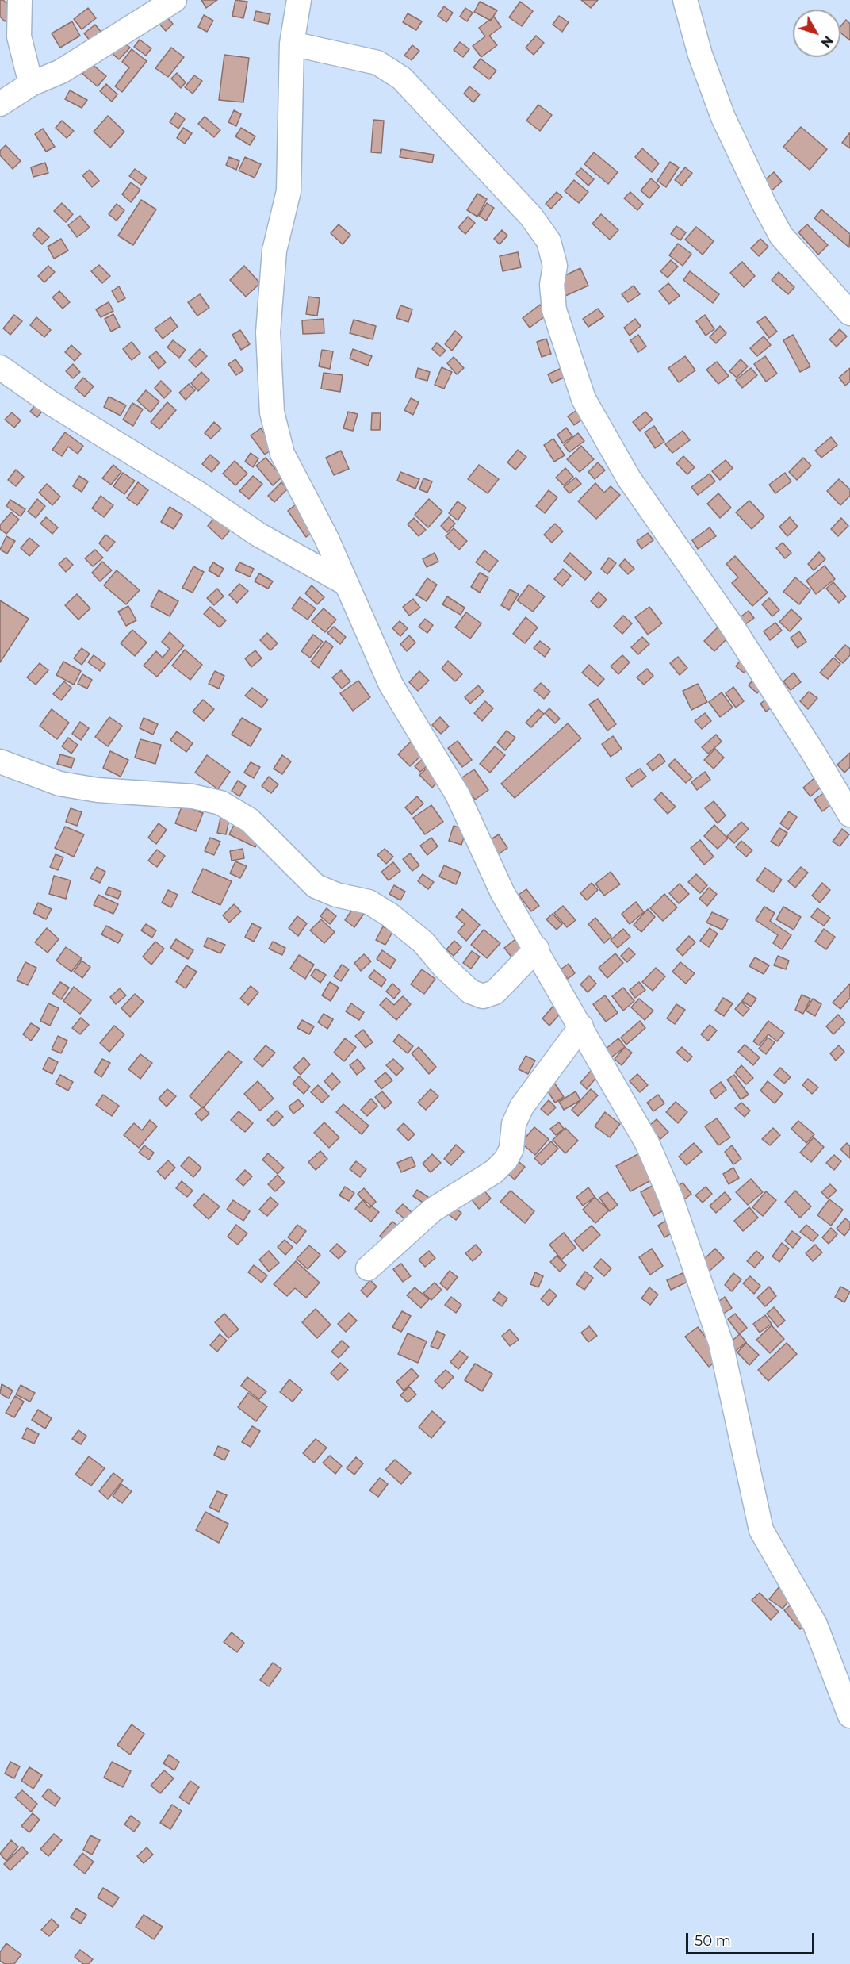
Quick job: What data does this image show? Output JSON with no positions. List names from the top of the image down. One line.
{"scale_bar":"50 m","north":"bottom right"}
